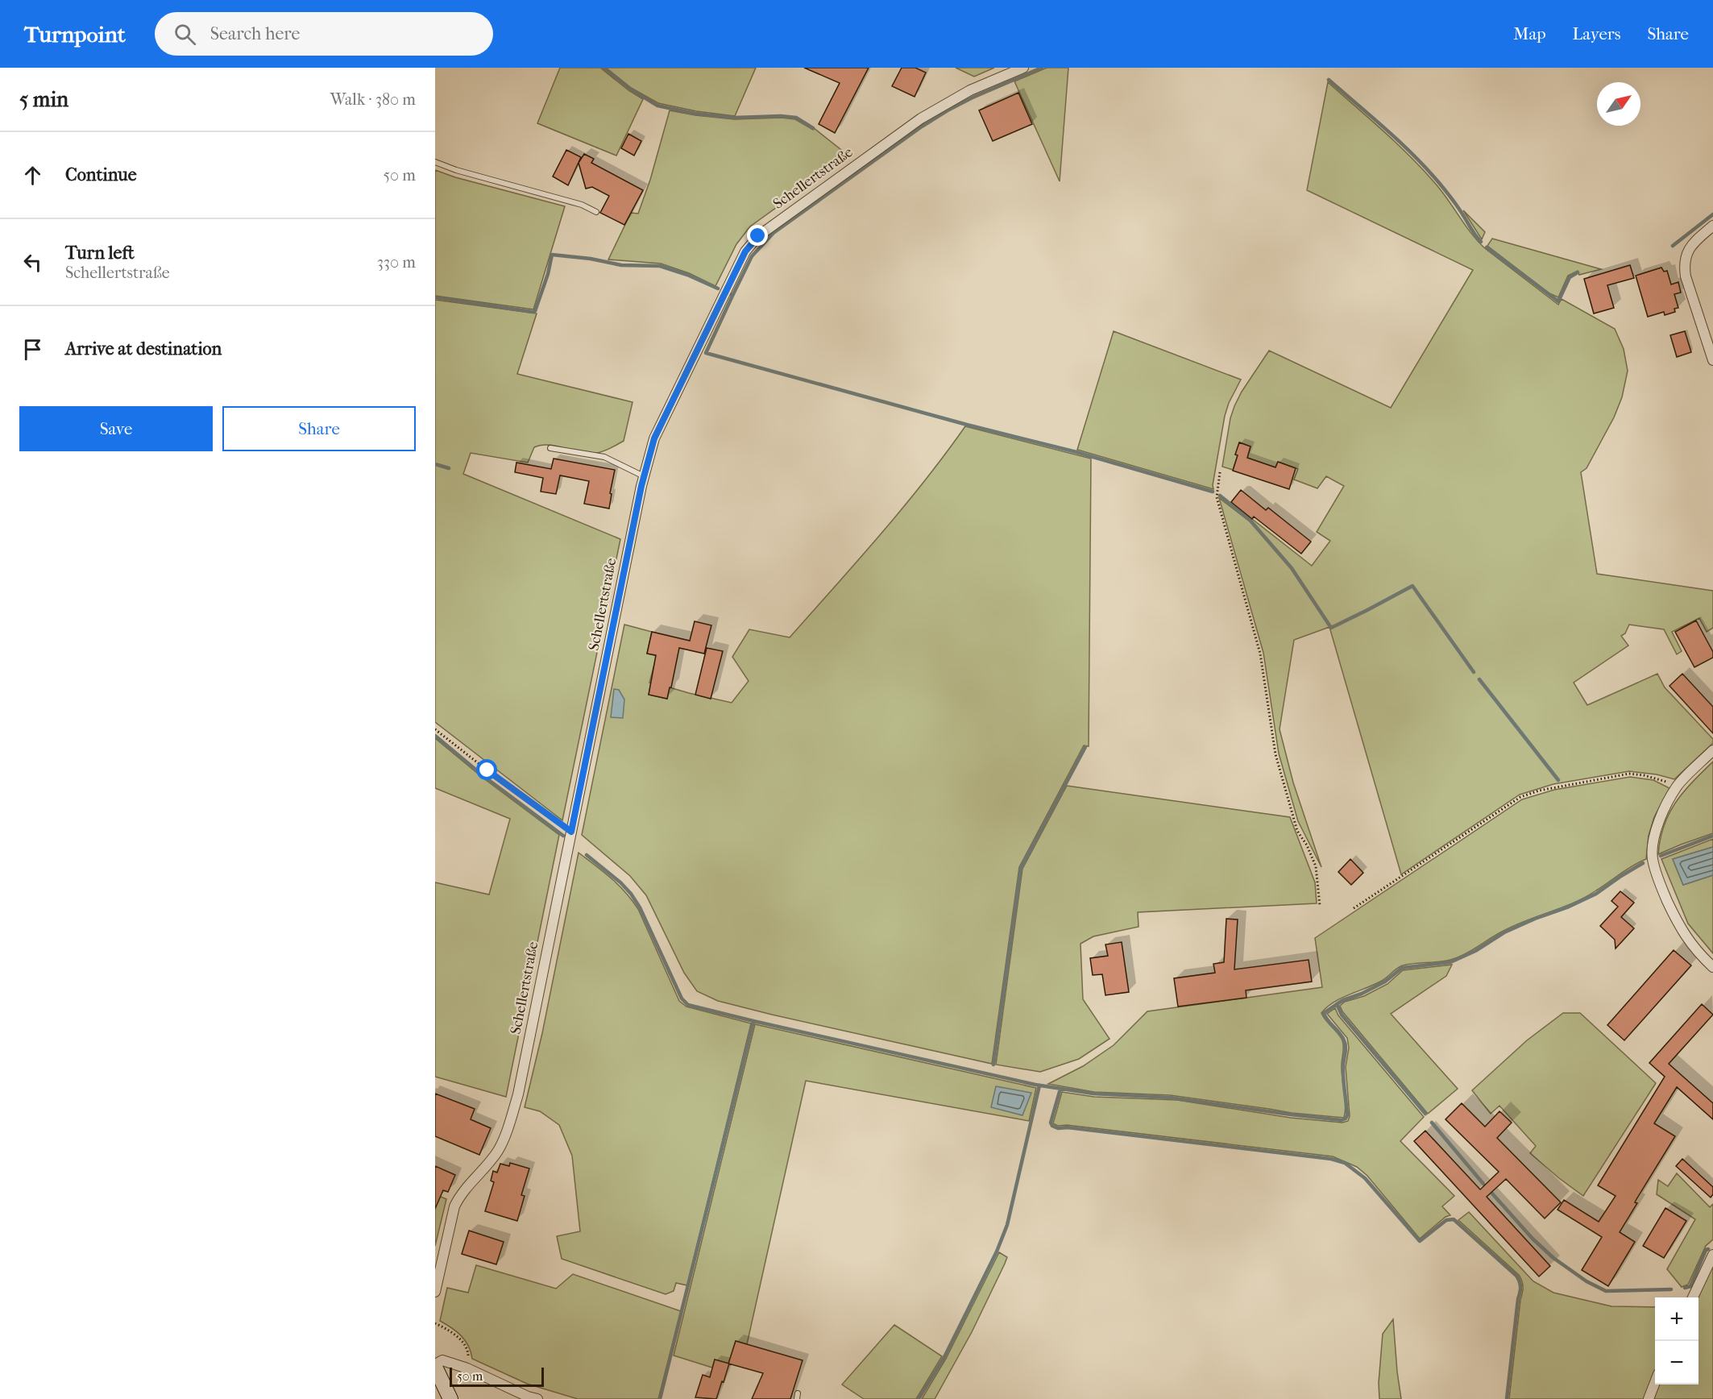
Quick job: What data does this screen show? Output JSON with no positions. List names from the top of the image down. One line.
{"streets":{"street":["Schellertstraße"]},"scale_bar":"50 m","north":"top right","page":{"header":"Turnpoint","search":"Search here","nav":["Map","Layers","Share"],"heading":["5 min","Walk · 380 m"],"list":[["Continue","50 m"],["Turn left","Schellertstraße","330 m"],"Arrive at destination"],"buttons":["Save","Share"],"map_buttons":["+","−"],"scale":"50 m"}}
